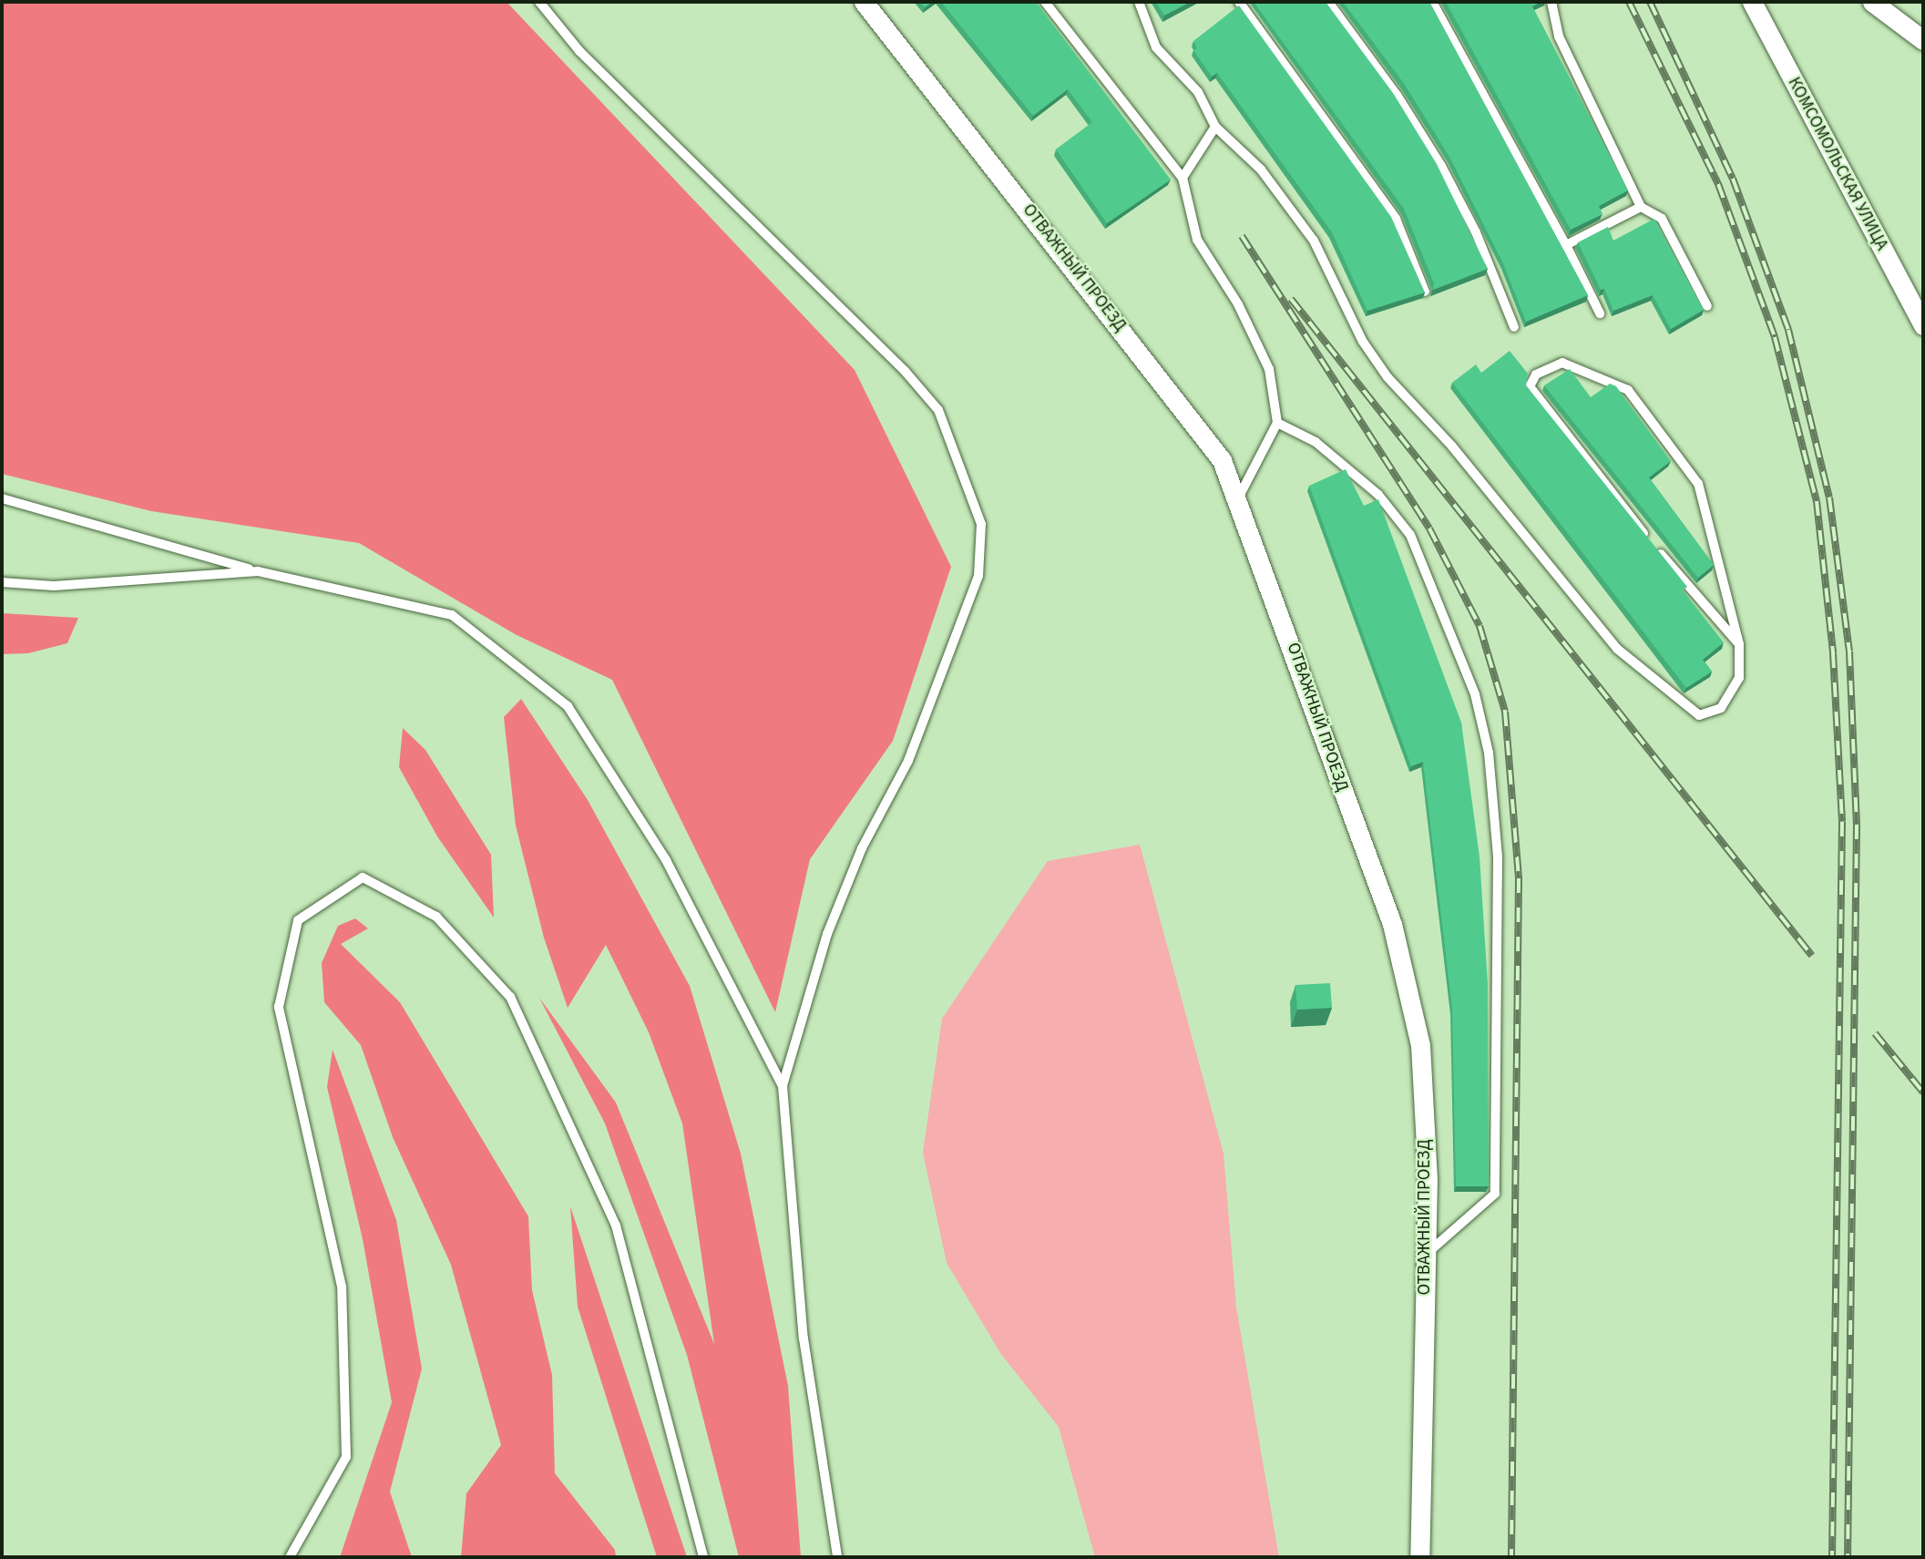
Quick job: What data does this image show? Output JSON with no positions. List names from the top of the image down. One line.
{"streets":{"street":["КОМСОМОЛЬСКАЯ УЛИЦА","ОТВАЖНЫЙ ПРОЕЗД"]}}
